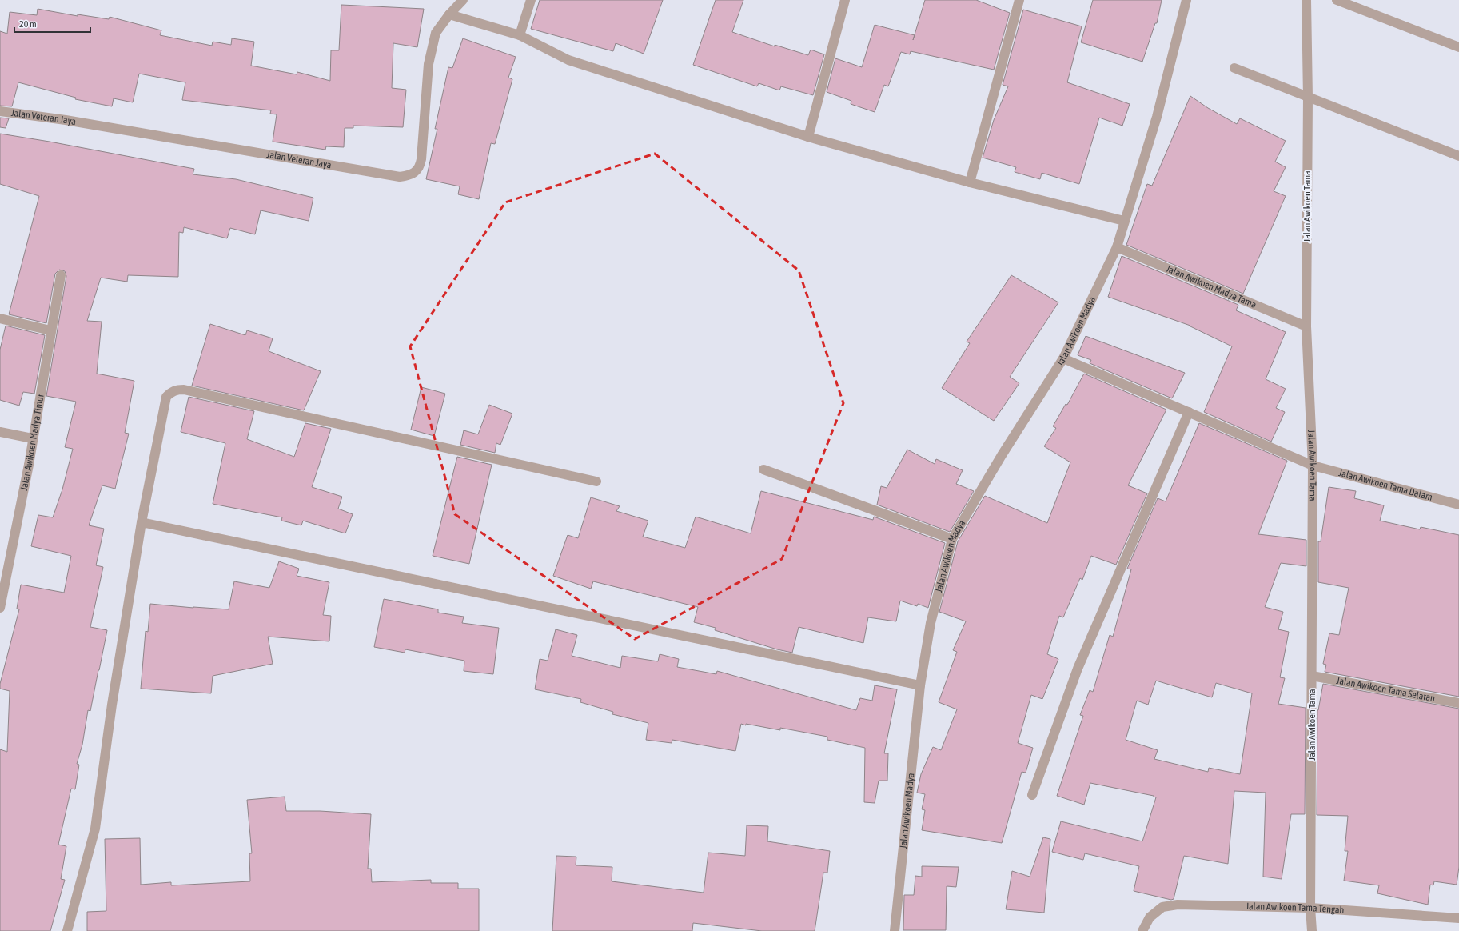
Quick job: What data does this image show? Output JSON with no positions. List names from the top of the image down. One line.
{"streets":{"street":["Jalan Veteran Jaya","Jalan Awikoen Tama","Jalan Awikoen Madya Tama","Jalan Awikoen Madya","Jalan Awikoen Madya Timur","Jalan Awikoen Tama Dalam","Jalan Awikoen Tama Selatan","Jalan Awikoen Tama Tengah"]},"crossings":[["Jalan Awikoen Tama","Jalan Awikoen Madya Tama"],["Jalan Awikoen Tama","Jalan Awikoen Tama Dalam"],["Jalan Awikoen Tama","Jalan Awikoen Tama Selatan"],["Jalan Awikoen Tama","Jalan Awikoen Tama Tengah"],["Jalan Awikoen Madya Tama","Jalan Awikoen Madya"],["Jalan Awikoen Madya","Jalan Awikoen Tama Dalam"]],"scale_bar":"20 m"}
